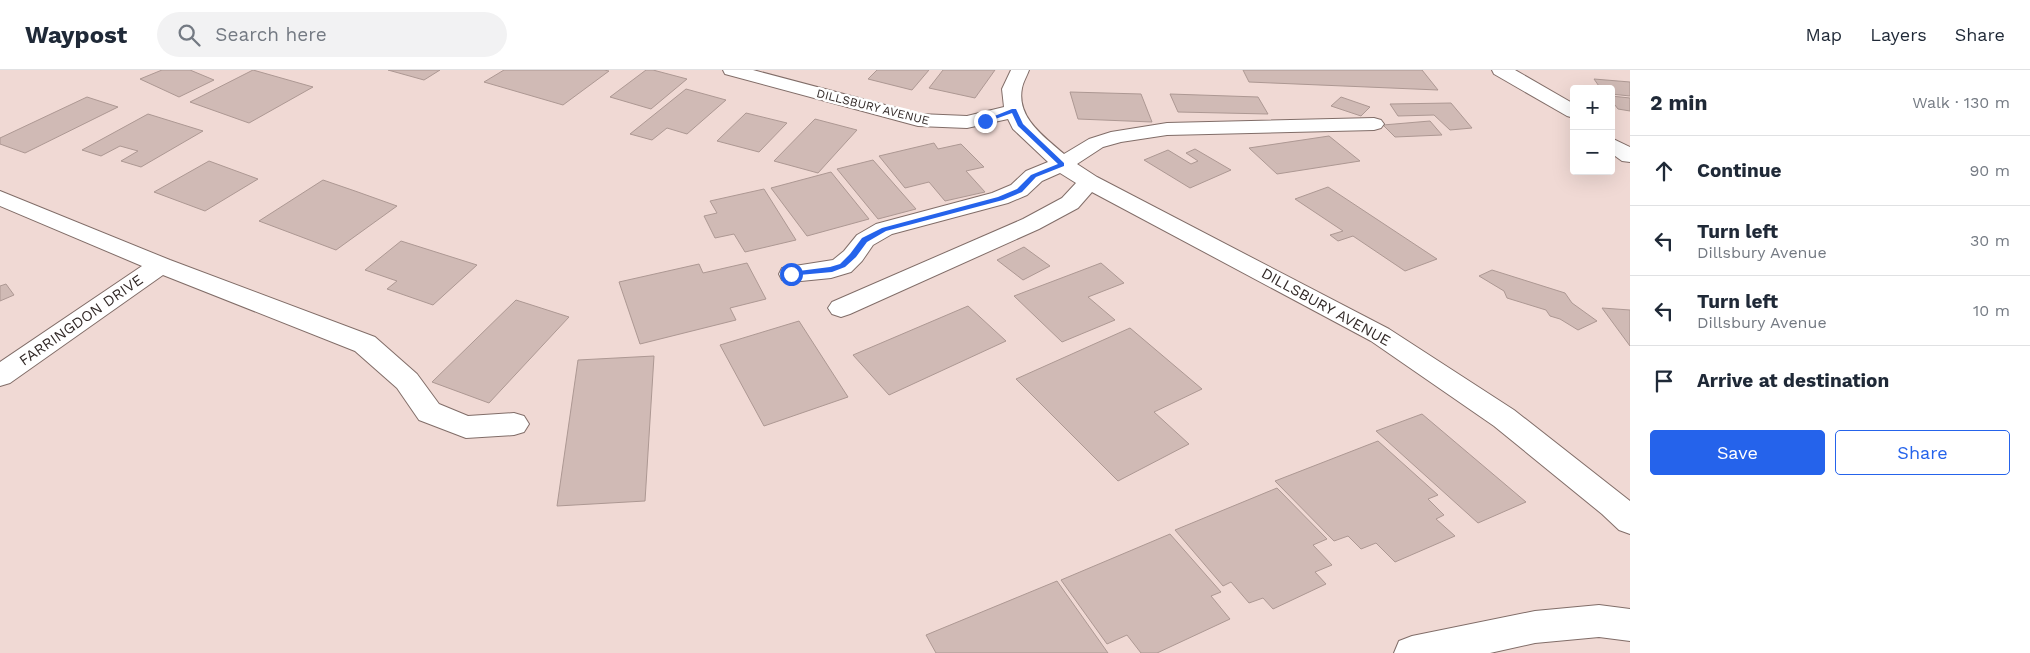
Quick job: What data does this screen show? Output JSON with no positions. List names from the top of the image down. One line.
{"streets":{"street":["DILLSBURY AVENUE","FARRINGDON DRIVE"]},"page":{"header":"Waypost","search":"Search here","nav":["Map","Layers","Share"],"heading":["2 min","Walk · 130 m"],"map_buttons":["+","−"],"list":[["Continue","90 m"],["Turn left","Dillsbury Avenue","30 m"],["Turn left","Dillsbury Avenue","10 m"],"Arrive at destination"],"buttons":["Save","Share"]}}
